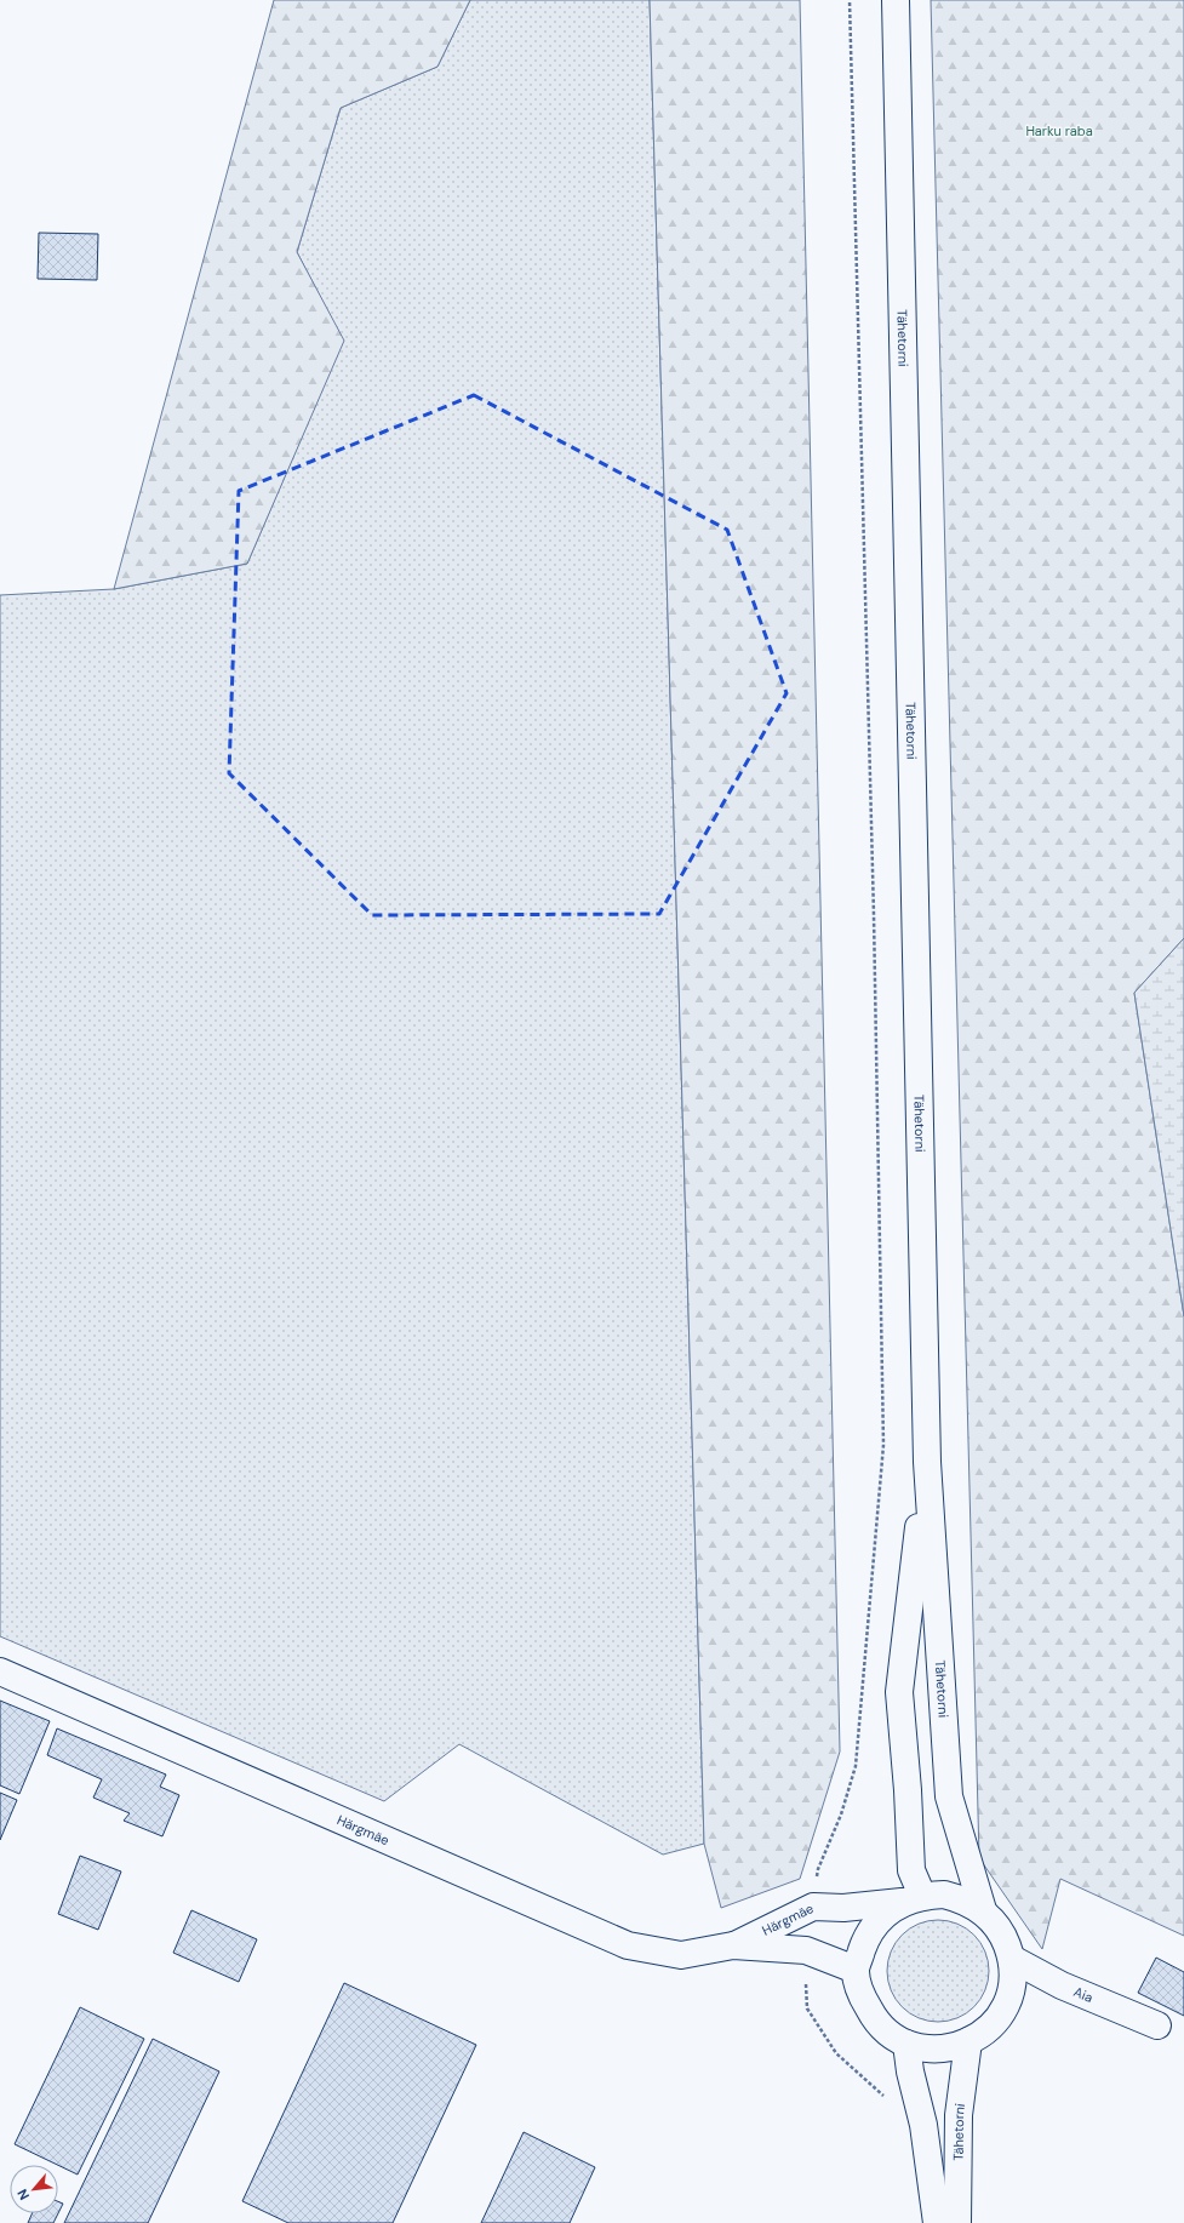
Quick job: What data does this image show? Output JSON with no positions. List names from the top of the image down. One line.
{"streets":{"street":["Tähetorni","Härgmäe","Aia"]},"crossings":[["Tähetorni","Härgmäe"],["Tähetorni","Aia"],["Härgmäe","Aia"]],"parks":["Harku raba"],"north":"bottom left"}
